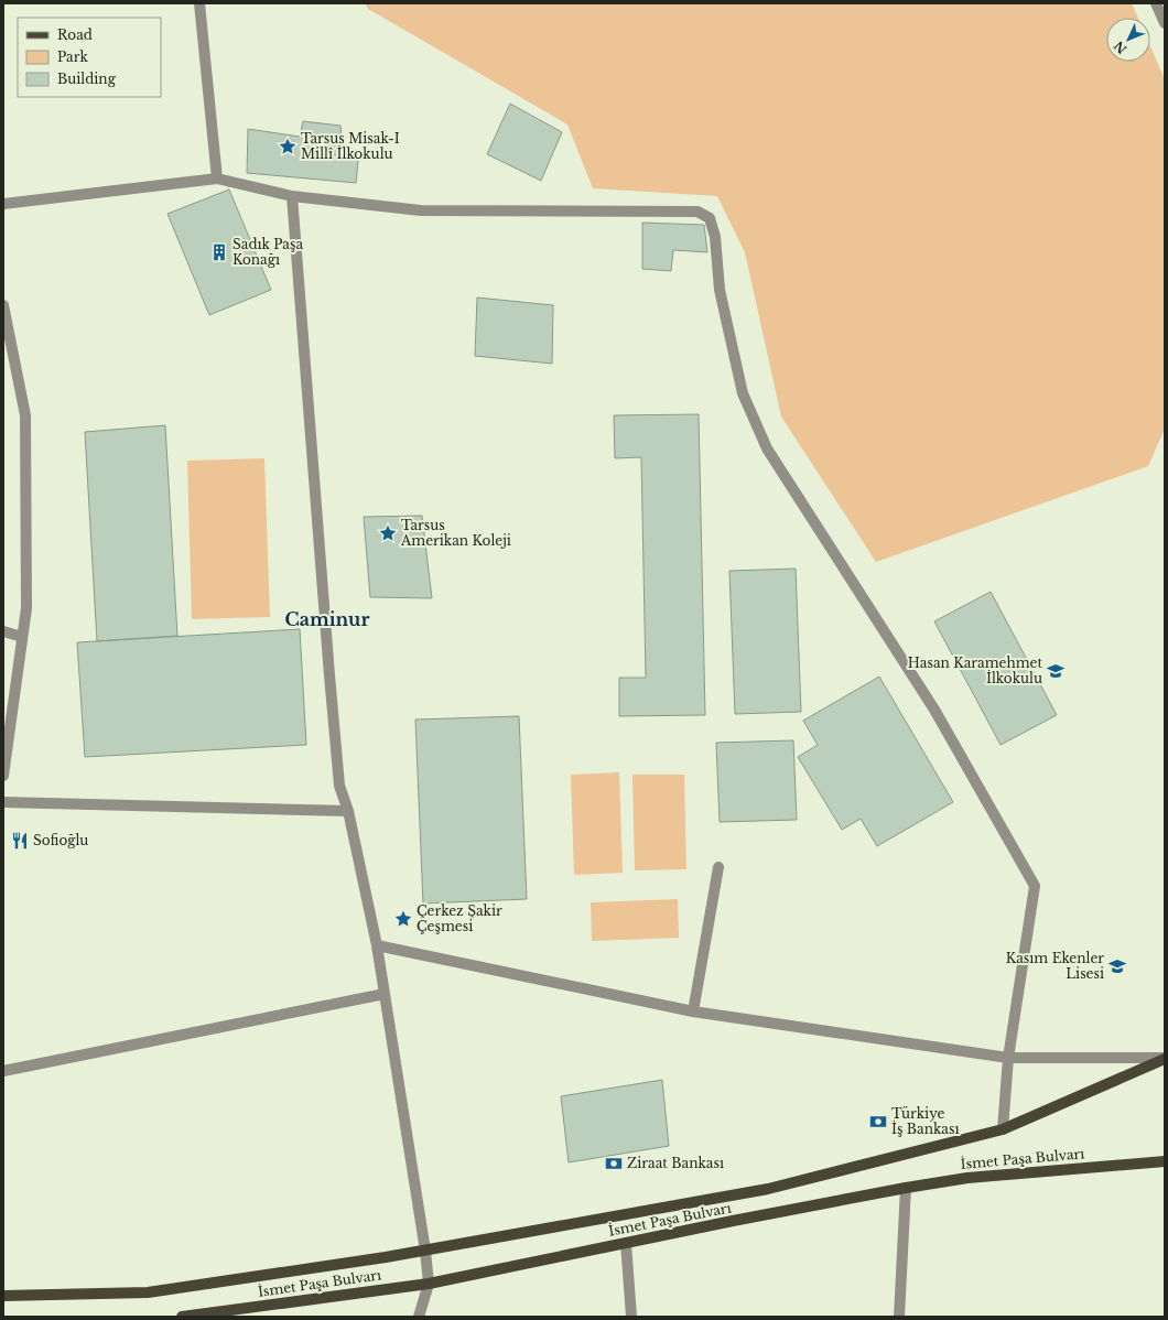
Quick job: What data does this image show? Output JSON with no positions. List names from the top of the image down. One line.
{"streets":{"main road":["İsmet Paşa Bulvarı"]},"districts":["Caminur"],"places":{"place":["Tarsus Misak-I Millî İlkokulu","Tarsus Amerikan Koleji","Çerkez Şakir Çeşmesi"],"building":["Sadık Paşa Konağı"],"school or university":["Hasan Karamehmet İlkokulu","Kasım Ekenler Lisesi"],"restaurant":["Sofioğlu"],"bank":["Türkiye İş Bankası","Ziraat Bankası"]},"legend":["Road","Park","Building"],"north":"bottom left"}
